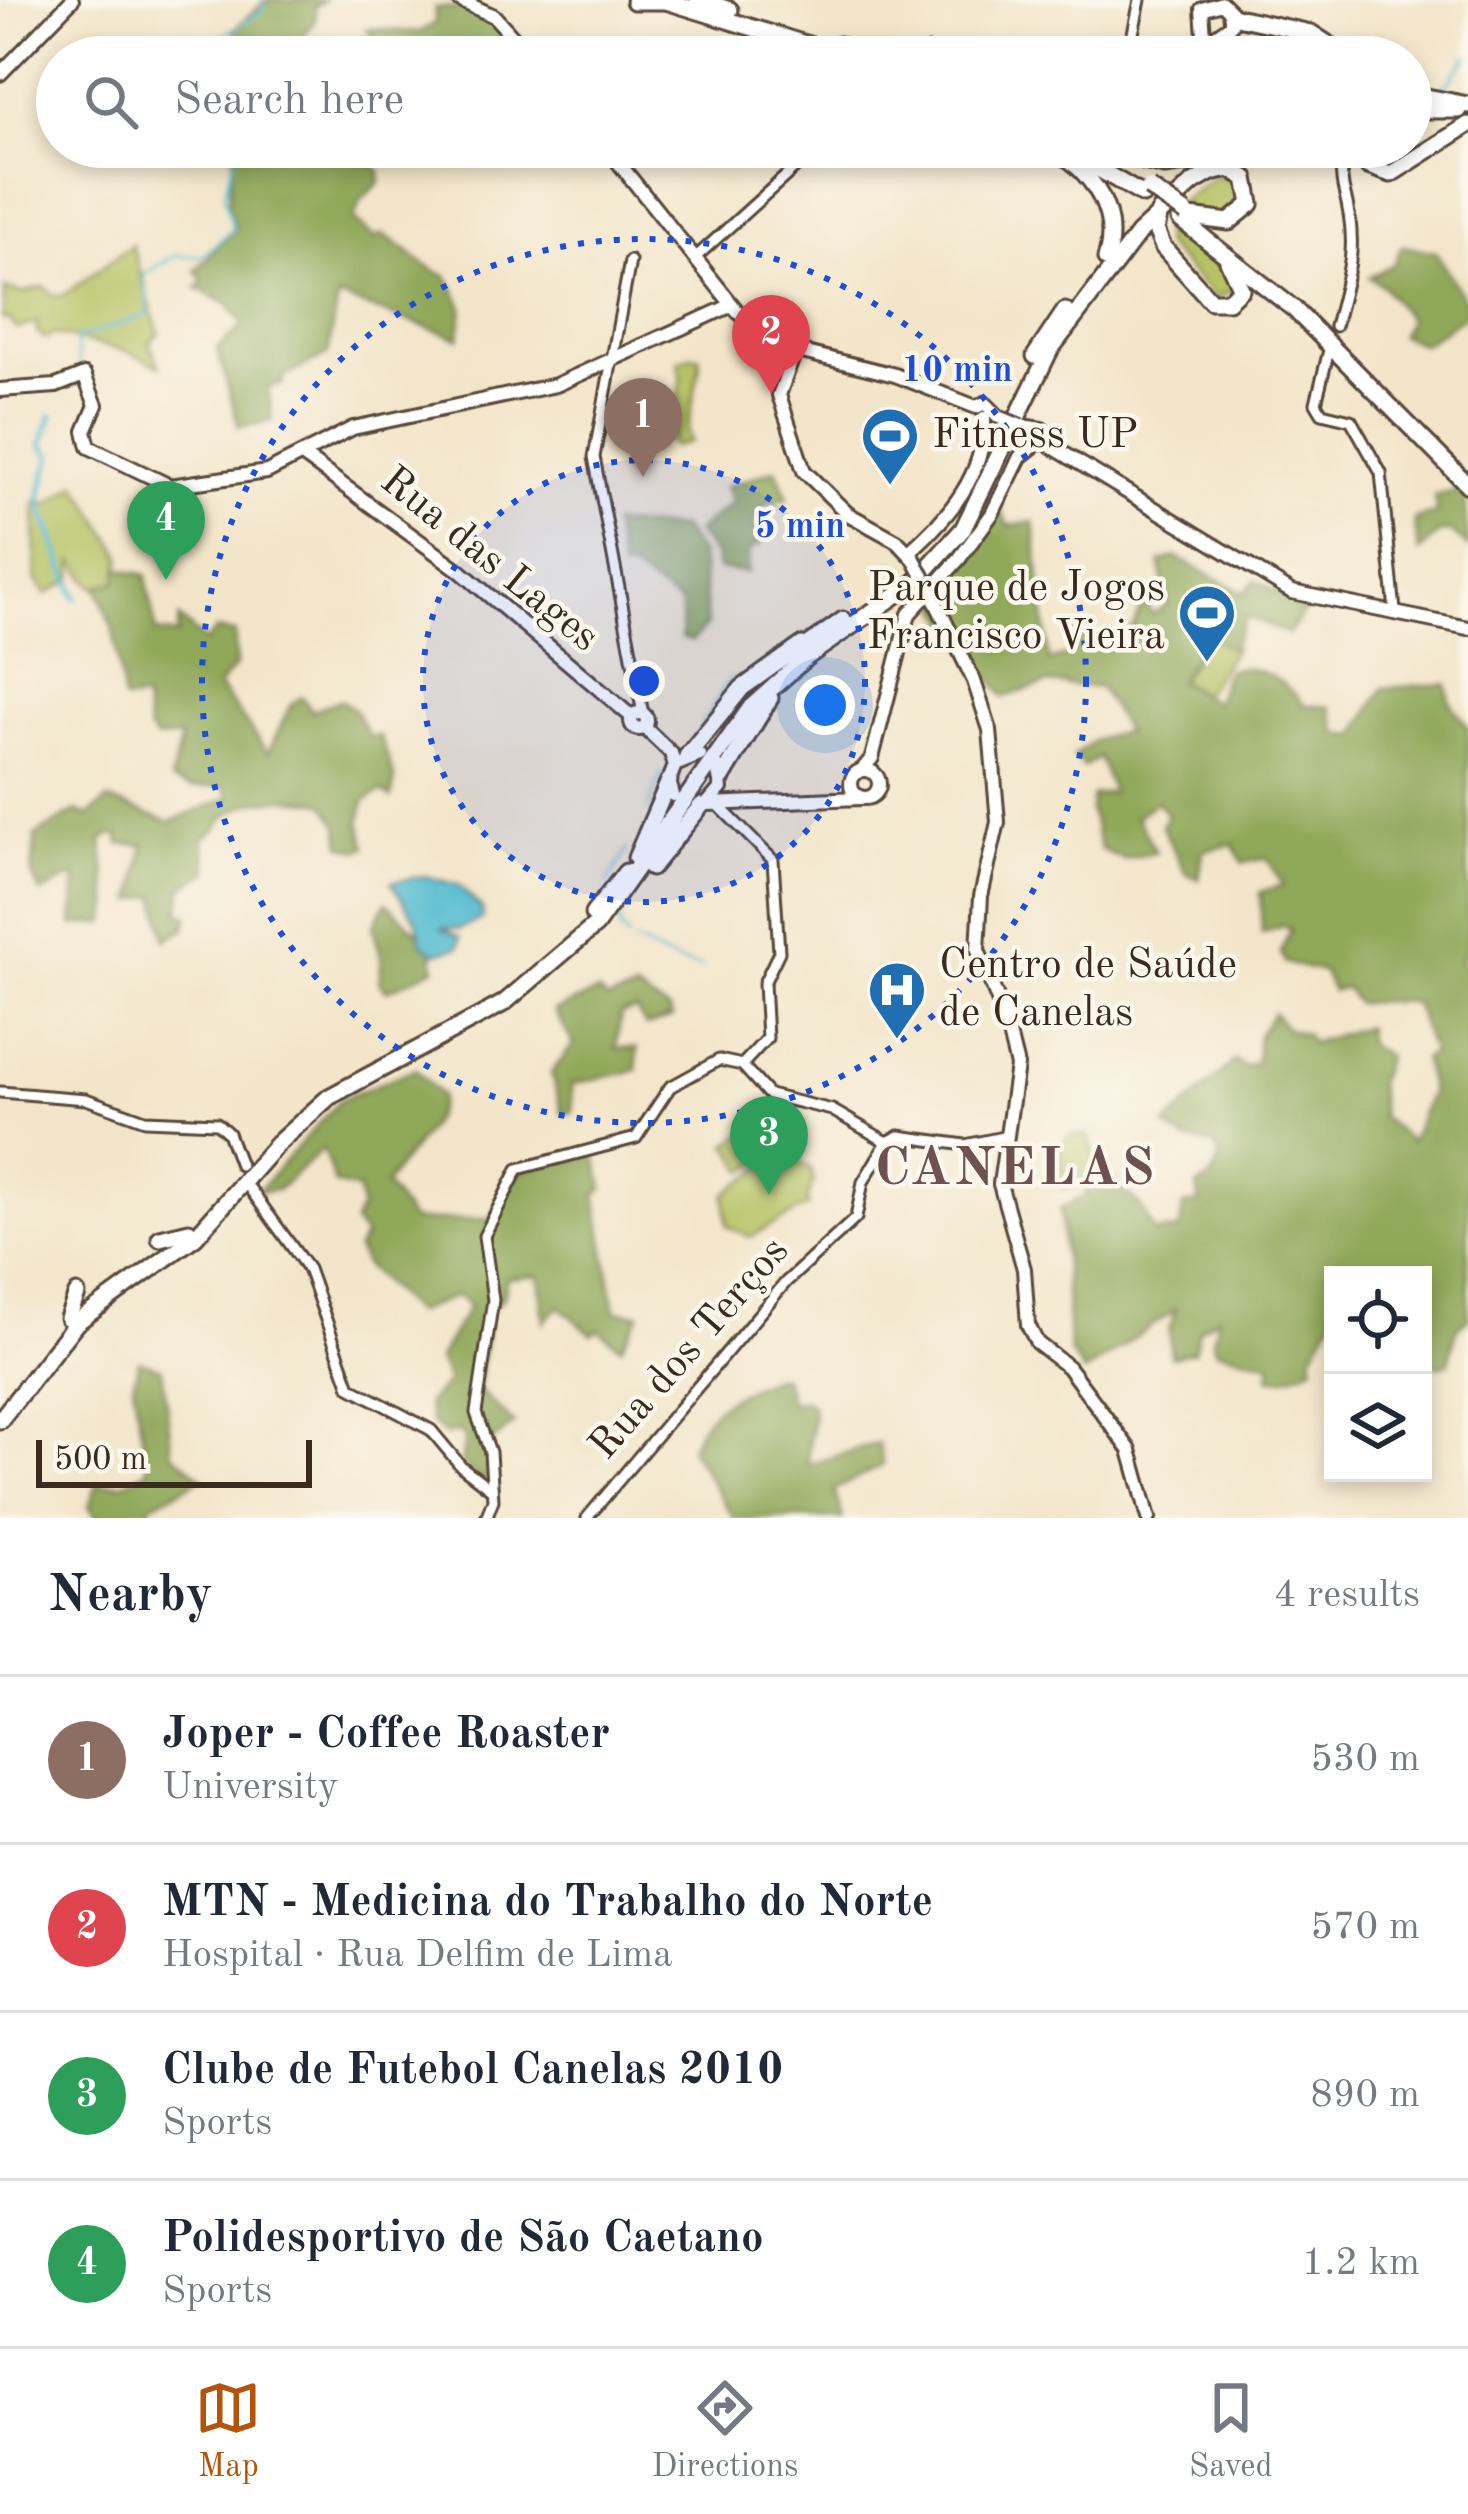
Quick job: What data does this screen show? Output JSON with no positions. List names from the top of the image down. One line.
{"streets":{"main road":["Rua das Lages"],"street":["Rua dos Terços"]},"districts":["CANELAS"],"places":{"sports":["Fitness UP","Parque de Jogos Francisco Vieira"],"hospital":["Centro de Saúde de Canelas"]},"scale_bar":"500 m","page":{"search":"Search here","pins":["2","1","4","3"],"scale":"500 m","heading":["Nearby","4 results"],"list":[{"mark":"1","name":"Joper - Coffee Roaster","note":"University","value":"530 m"},{"mark":"2","name":"MTN - Medicina do Trabalho do Norte","note":"Hospital · Rua Delfim de Lima","value":"570 m"},{"mark":"3","name":"Clube de Futebol Canelas 2010","note":"Sports","value":"890 m"},{"mark":"4","name":"Polidesportivo de São Caetano","note":"Sports","value":"1.2 km"}],"nav":["Map","Directions","Saved"]},"rings":["10 min","5 min"]}
